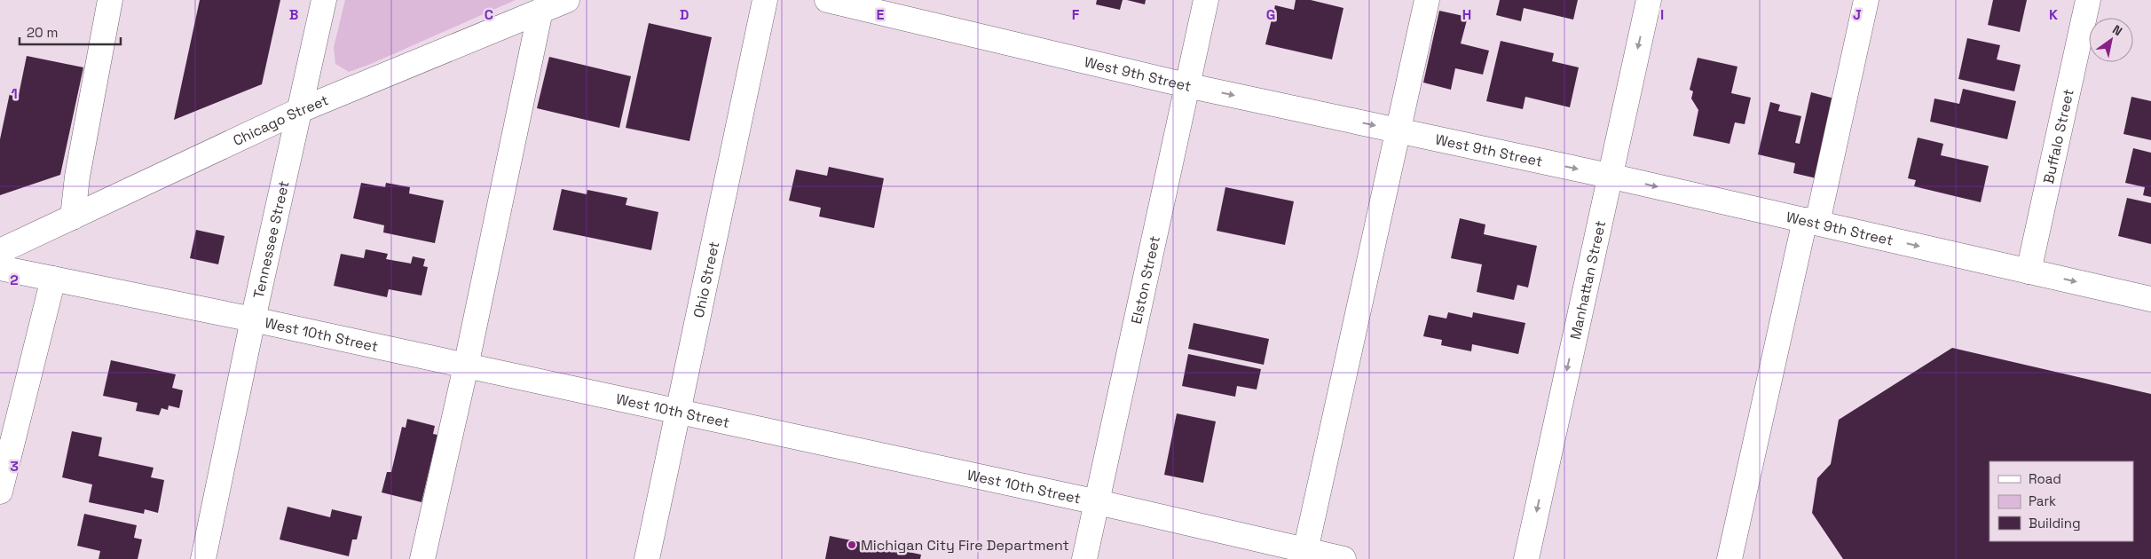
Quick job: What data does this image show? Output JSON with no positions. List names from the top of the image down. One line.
{"streets":{"street":["West 9th Street","Chicago Street","Buffalo Street","Tennessee Street","Ohio Street","Elston Street","Manhattan Street","West 10th Street"]},"crossings":[["West 9th Street","Buffalo Street"],["West 9th Street","Elston Street"],["West 9th Street","Manhattan Street"],["Chicago Street","Tennessee Street"],["Tennessee Street","West 10th Street"],["Ohio Street","West 10th Street"],["Elston Street","West 10th Street"]],"one_way":["West 9th Street"],"places":["Michigan City Fire Department"],"legend":["Road","Park","Building"],"scale_bar":"20 m","north":"top right","grid":{"columns":["B","C","D","E","F","G","H","I","J","K"],"rows":["1","2","3"]}}
